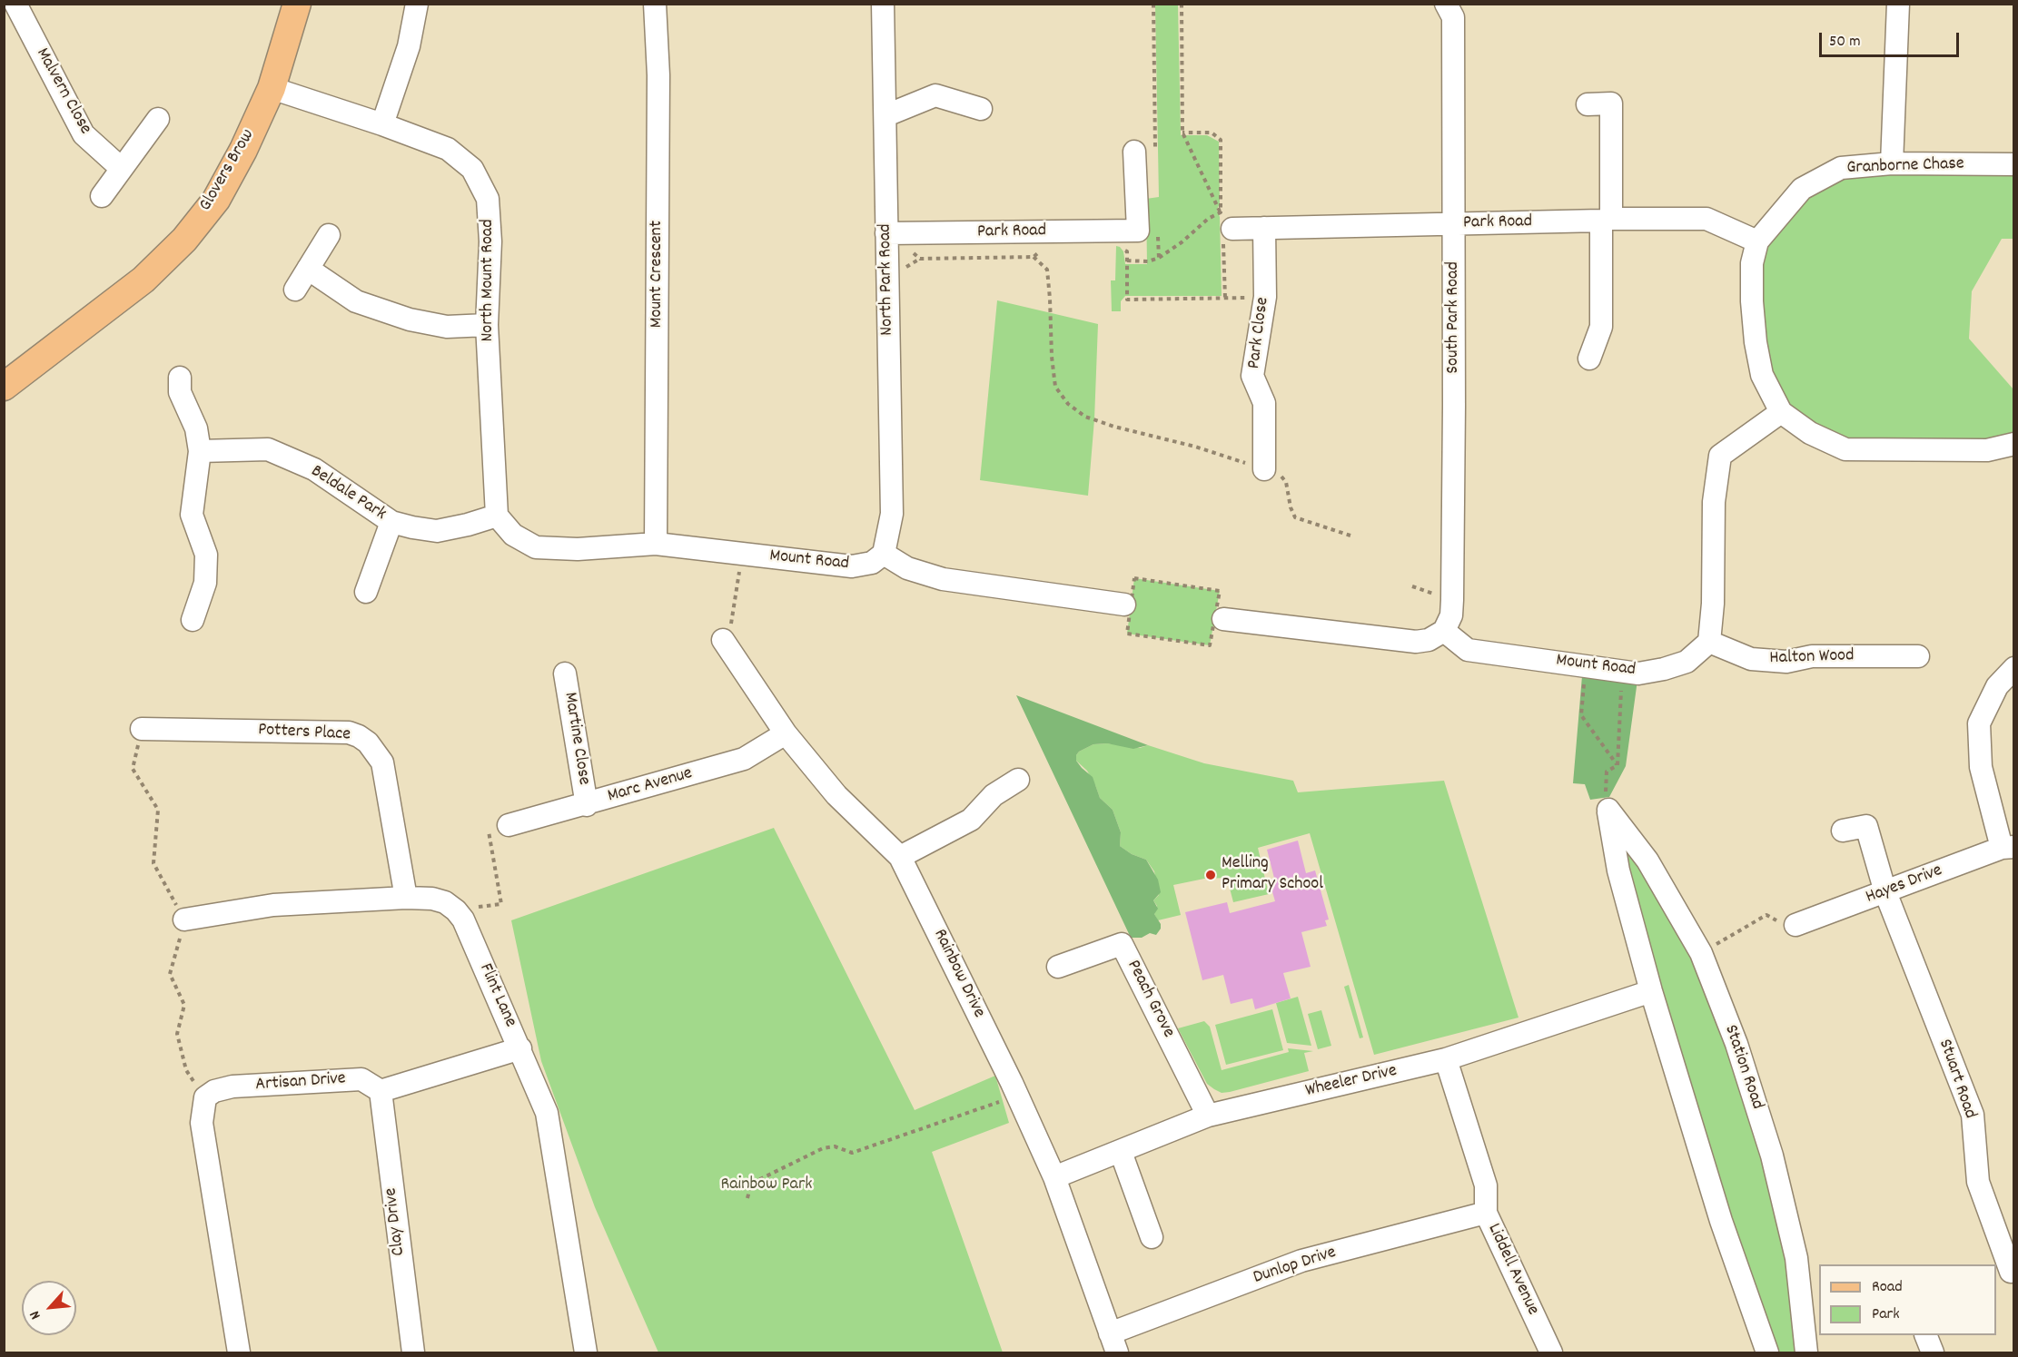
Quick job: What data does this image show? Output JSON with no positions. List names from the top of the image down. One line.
{"streets":{"main road":["Glovers Brow"],"street":["Malvern Close","Granborne Chase","Park Road","Mount Crescent","North Park Road","North Mount Road","South Park Road","Park Close","Beldale Park","Mount Road","Halton Wood","Potters Place","Martine Close","Marc Avenue","Hayes Drive","Rainbow Drive","Flint Lane","Peach Grove","Station Road","Stuart Road","Wheeler Drive","Artisan Drive","Clay Drive","Dunlop Drive","Liddell Avenue"]},"crossings":[["Granborne Chase","Park Road"],["Glovers Brow","North Mount Road"],["Park Road","North Park Road"],["Park Road","South Park Road"],["Park Road","Park Close"],["Mount Crescent","Mount Road"],["North Park Road","Mount Road"],["North Mount Road","Beldale Park"],["North Mount Road","Mount Road"],["South Park Road","Mount Road"],["Beldale Park","Mount Road"],["Mount Road","Halton Wood"],["Martine Close","Marc Avenue"],["Marc Avenue","Rainbow Drive"],["Hayes Drive","Stuart Road"],["Rainbow Drive","Wheeler Drive"],["Rainbow Drive","Dunlop Drive"],["Peach Grove","Wheeler Drive"],["Wheeler Drive","Liddell Avenue"],["Artisan Drive","Clay Drive"],["Dunlop Drive","Liddell Avenue"]],"parks":["Rainbow Park"],"places":["Melling Primary School"],"legend":["Road","Park"],"scale_bar":"50 m","north":"bottom left"}
